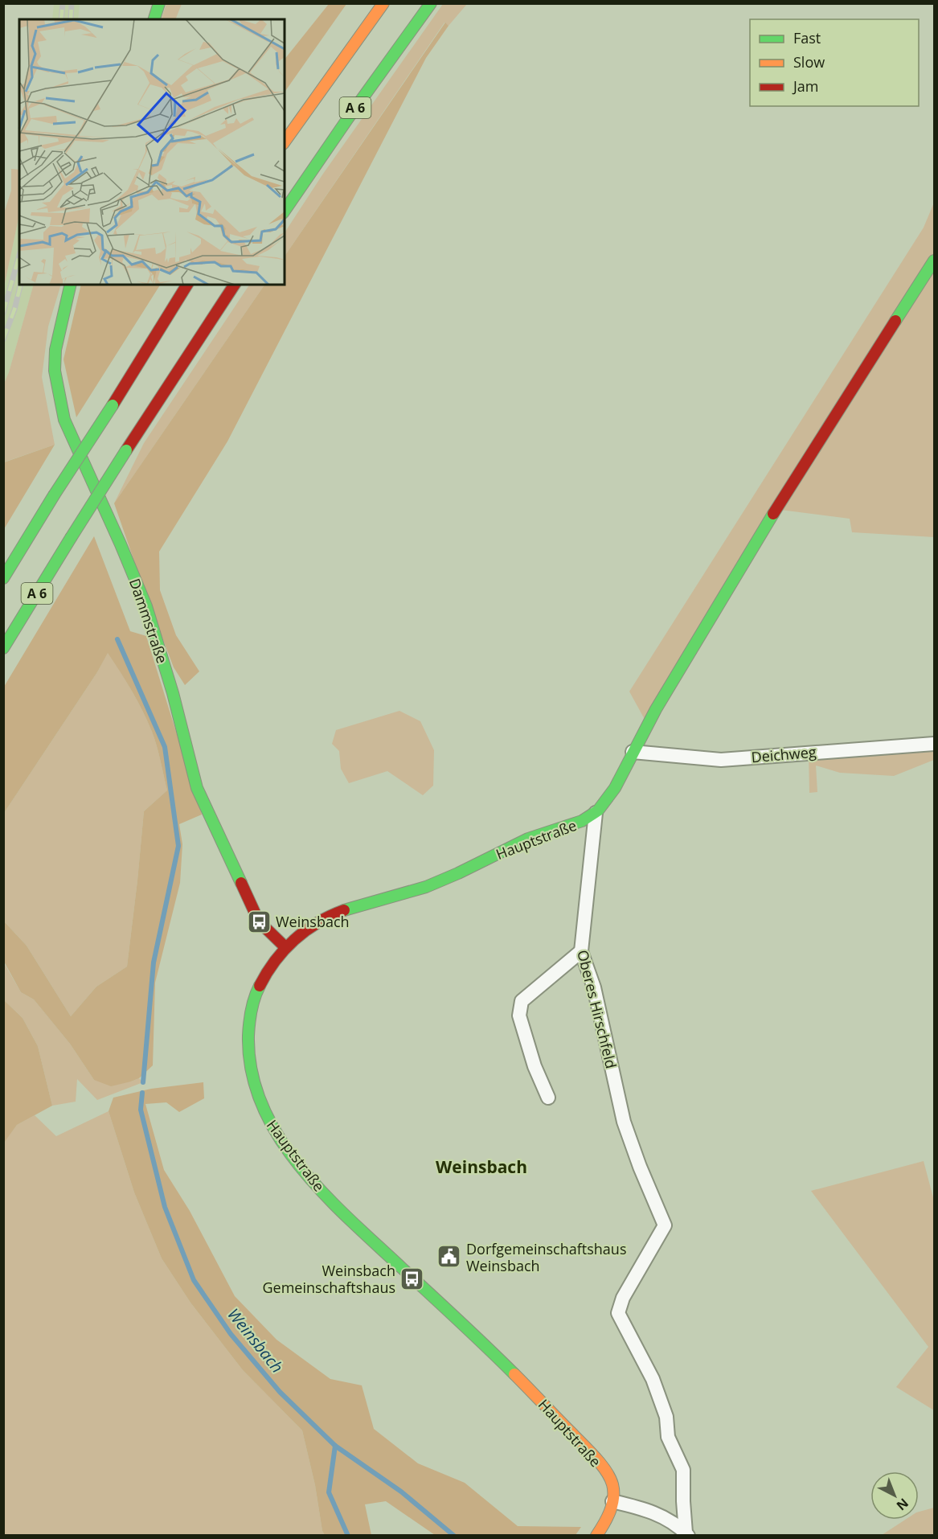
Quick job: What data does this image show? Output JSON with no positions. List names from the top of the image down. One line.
{"streets":{"main road":["A 6","Dammstraße","Hauptstraße"],"street":["Deichweg","Oberes Hirschfeld"]},"crossings":[["Dammstraße","Hauptstraße"],["Deichweg","Hauptstraße"],["Hauptstraße","Oberes Hirschfeld"]],"districts":["Weinsbach"],"water":["Weinsbach"],"places":{"bus stop":["Weinsbach","Weinsbach Gemeinschaftshaus"],"public building":["Dorfgemeinschaftshaus Weinsbach"]},"legend":["Fast","Slow","Jam"],"north":"bottom right"}
